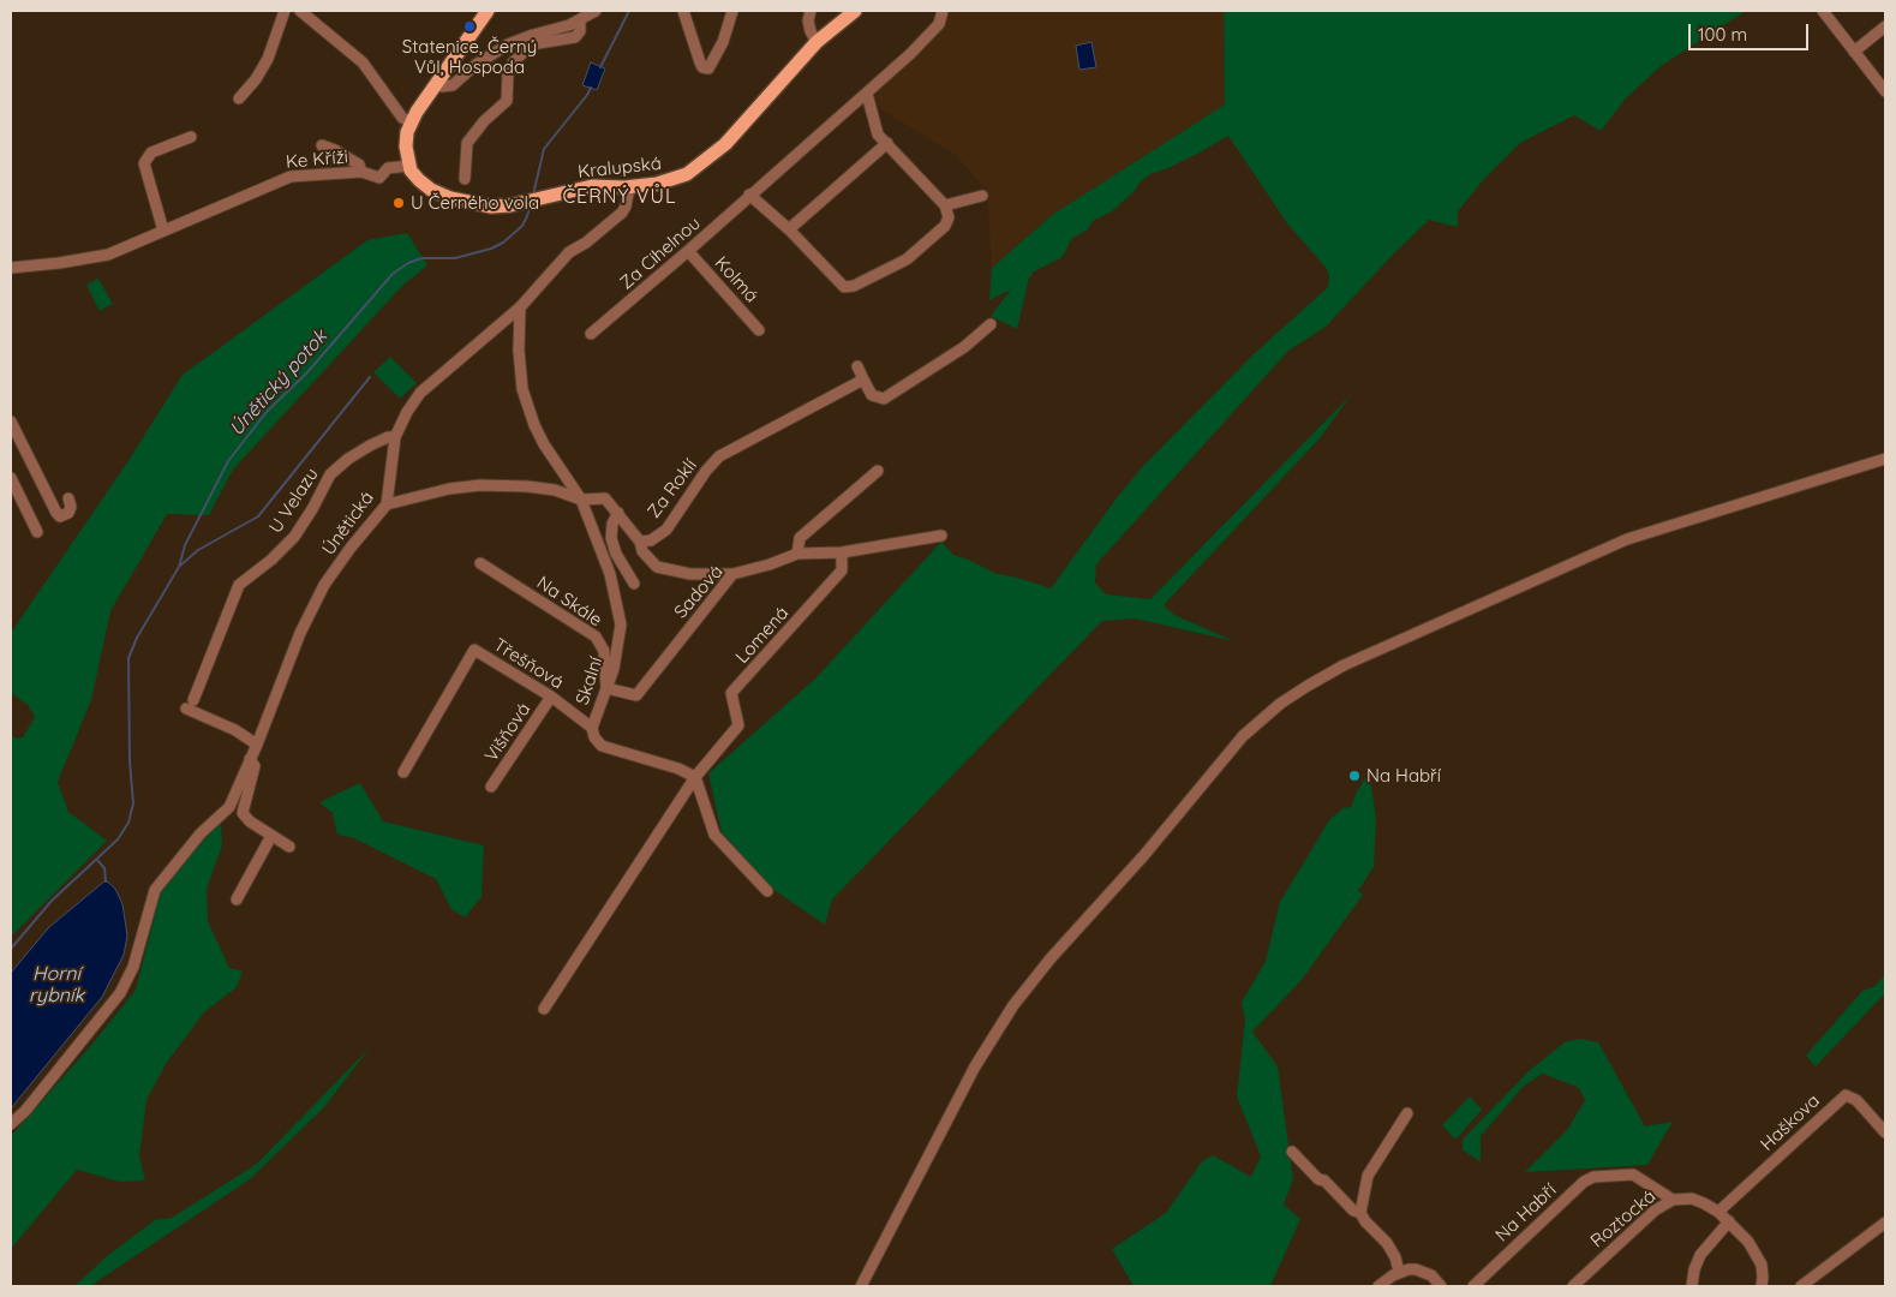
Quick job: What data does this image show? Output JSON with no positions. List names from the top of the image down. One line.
{"streets":{"main road":["Kralupská"],"street":["Ke Kříži","Za Cihelnou","Kolmá","Za Roklí","U Velazu","Únětická","Sadová","Na Skále","Lomená","Třešňová","Skalní","Višňová","Haškova","Na Habří","Roztocká"]},"crossings":[["Ke Kříži","Kralupská"],["Kralupská","Únětická"],["Za Cihelnou","Kolmá"],["Za Roklí","Skalní"],["U Velazu","Únětická"],["Únětická","Skalní"],["Sadová","Na Skále"],["Sadová","Skalní"],["Na Skále","Skalní"],["Lomená","Skalní"],["Třešňová","Skalní"],["Třešňová","Višňová"],["Haškova","Roztocká"],["Na Habří","Roztocká"]],"districts":["ČERNÝ VŮL"],"water":["Únětický potok","Horní rybník"],"places":["Statenice, Černý Vůl, Hospoda","U Černého vola","Na Habří"],"scale_bar":"100 m"}
